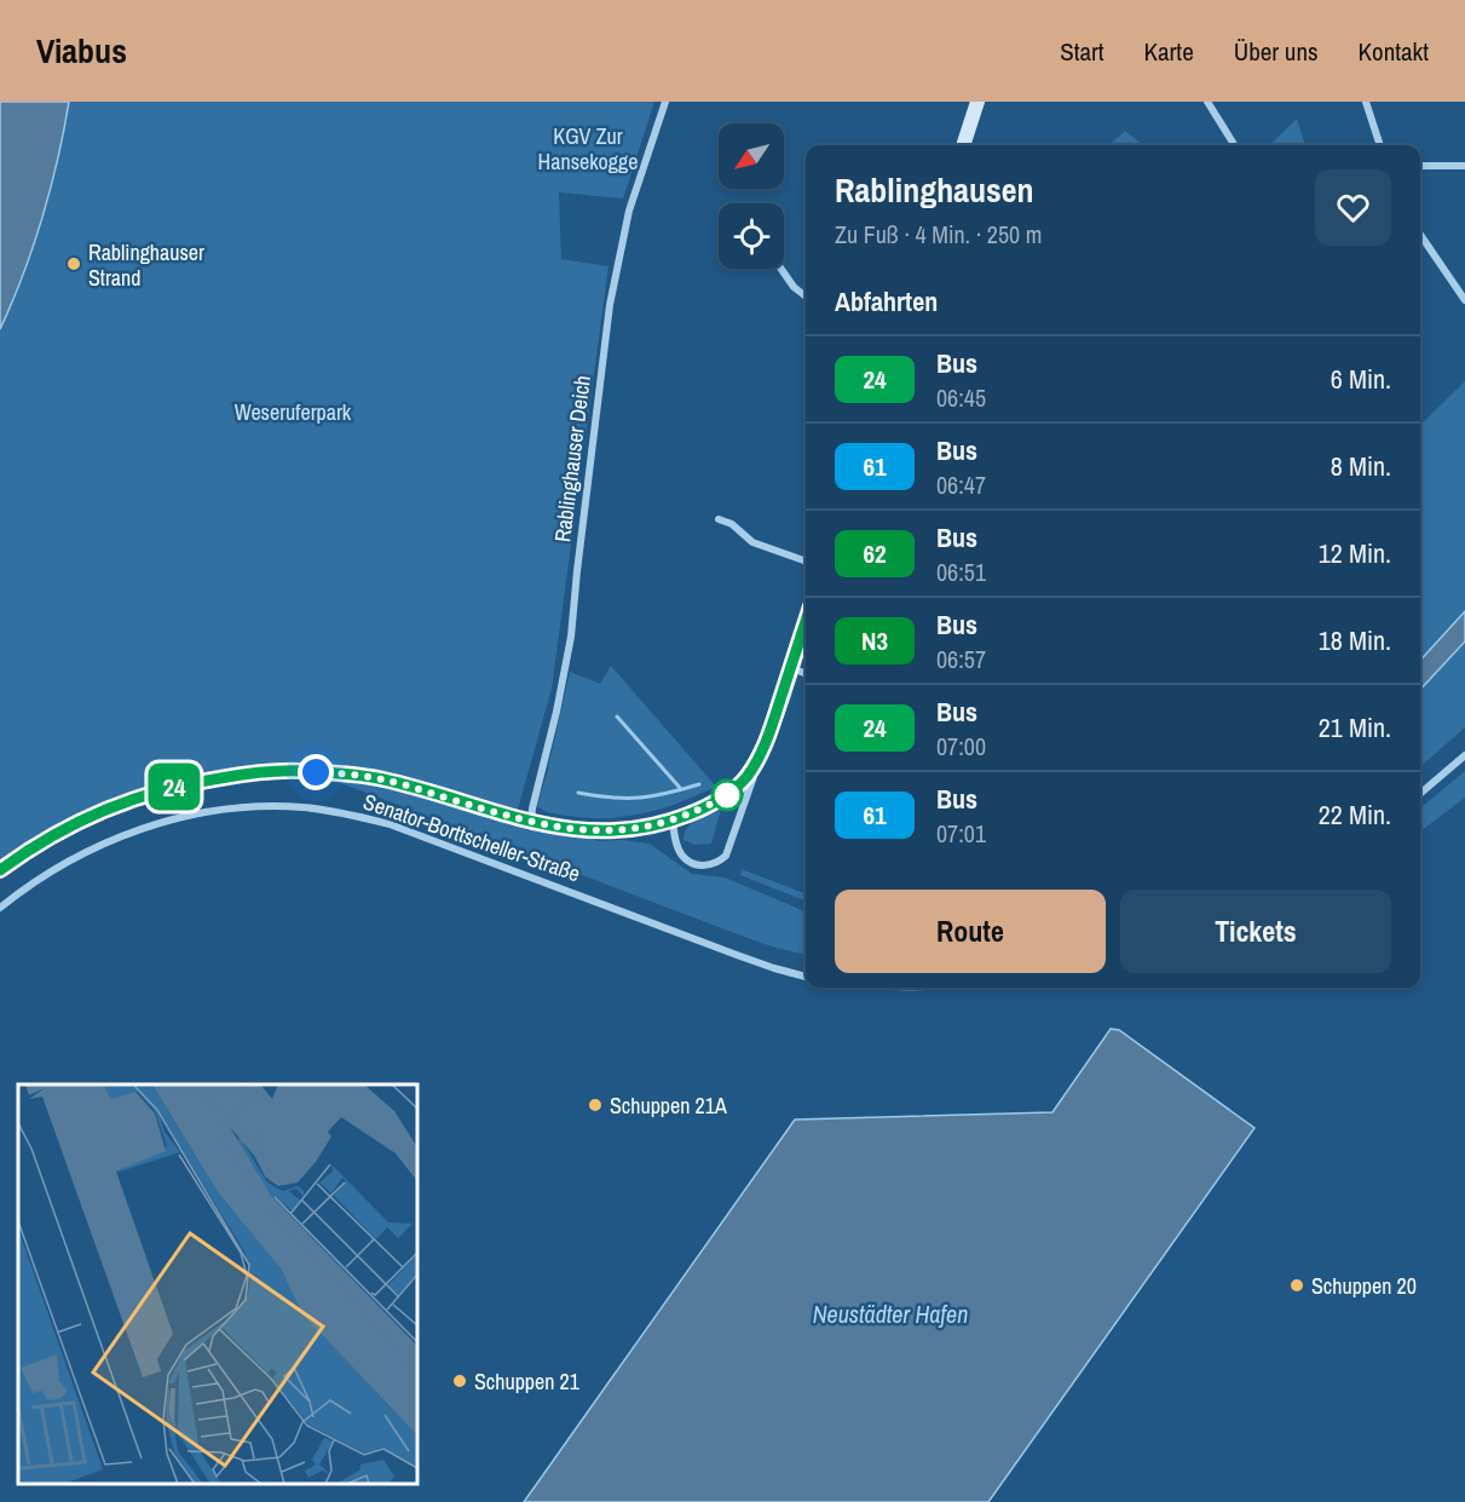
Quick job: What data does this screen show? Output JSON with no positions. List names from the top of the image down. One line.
{"streets":{"street":["Rablinghauser Deich","Senator-Borttscheller-Straße"]},"water":["Neustädter Hafen"],"parks":["KGV Zur Hansekogge","Weseruferpark"],"places":["Rablinghauser Strand","Schuppen 21A","Schuppen 20","Schuppen 21"],"lines":["bus line 24"],"north":"bottom left","page":{"header":"Viabus","nav":["Start","Karte","Über uns","Kontakt"],"on_map":"24","heading":[["Rablinghausen","Zu Fuß · 4 Min. · 250 m"],"Abfahrten"],"list":[{"mark":"24","name":"Bus","note":"06:45","value":"6 Min."},{"mark":"61","name":"Bus","note":"06:47","value":"8 Min."},{"mark":"62","name":"Bus","note":"06:51","value":"12 Min."},{"mark":"N3","name":"Bus","note":"06:57","value":"18 Min."},{"mark":"24","name":"Bus","note":"07:00","value":"21 Min."},{"mark":"61","name":"Bus","note":"07:01","value":"22 Min."}],"buttons":["Route","Tickets"]}}
